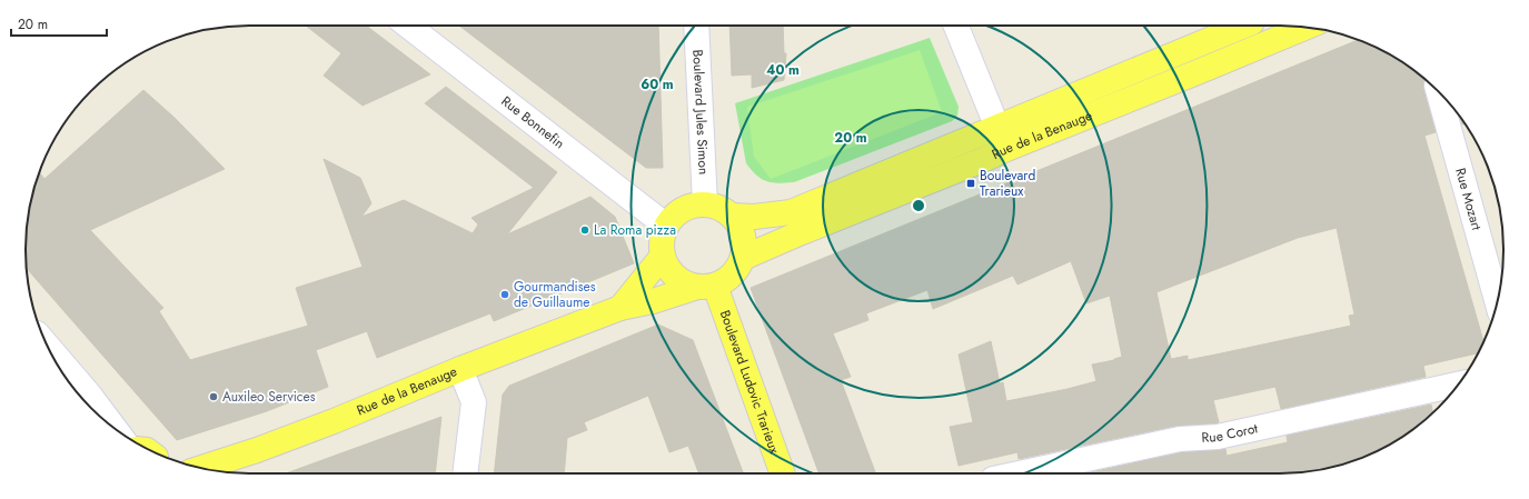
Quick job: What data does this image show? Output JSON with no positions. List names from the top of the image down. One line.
{"streets":{"main road":["Rue de la Benauge","Boulevard Ludovic Trarieux"],"street":["Boulevard Jules Simon","Rue Bonnefin","Rue Mozart","Rue Corot"]},"crossings":[["Boulevard Jules Simon","Rue Bonnefin"],["Boulevard Jules Simon","Rue de la Benauge"],["Boulevard Jules Simon","Boulevard Ludovic Trarieux"],["Rue Bonnefin","Rue de la Benauge"],["Rue Bonnefin","Boulevard Ludovic Trarieux"],["Rue de la Benauge","Boulevard Ludovic Trarieux"]],"places":{"transit":["Boulevard Trarieux"],"other":["La Roma pizza","Gourmandises de Guillaume","Auxileo Services"]},"scale_bar":"20 m","rings":["40 m","60 m","20 m"]}
